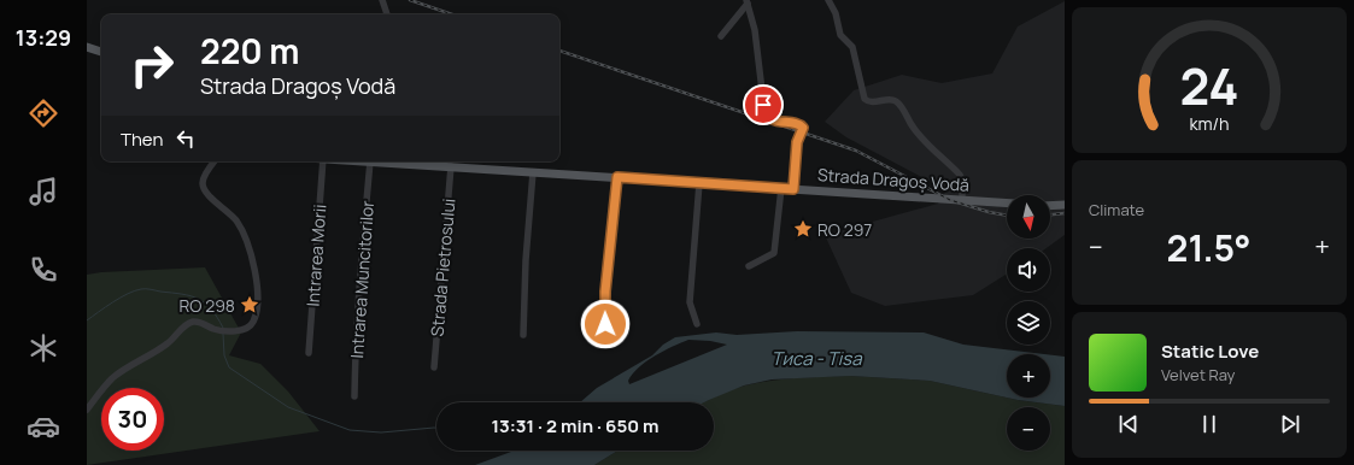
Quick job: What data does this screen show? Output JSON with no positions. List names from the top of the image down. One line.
{"streets":{"main road":["Strada Dragoș Vodă"],"street":["Intrarea Morii","Strada Pietrosului","Intrarea Muncitorilor"]},"crossings":[["Strada Dragoș Vodă","Strada Pietrosului"]],"water":["Тиса - Tisa"],"places":{"place":["RO 297","RO 298"]},"north":"bottom","page":{"tabs":"13:29","turn":["220 m","Strada Dragoș Vodă"],"then":"Then","tile":"Climate","map_buttons":["+","−"],"heat":["−","21.5°","+"],"song":["Static Love","Velvet Ray"],"limit":"30","trip":"13:31 · 2 min · 650 m","gauge":["24","km/h"]}}
